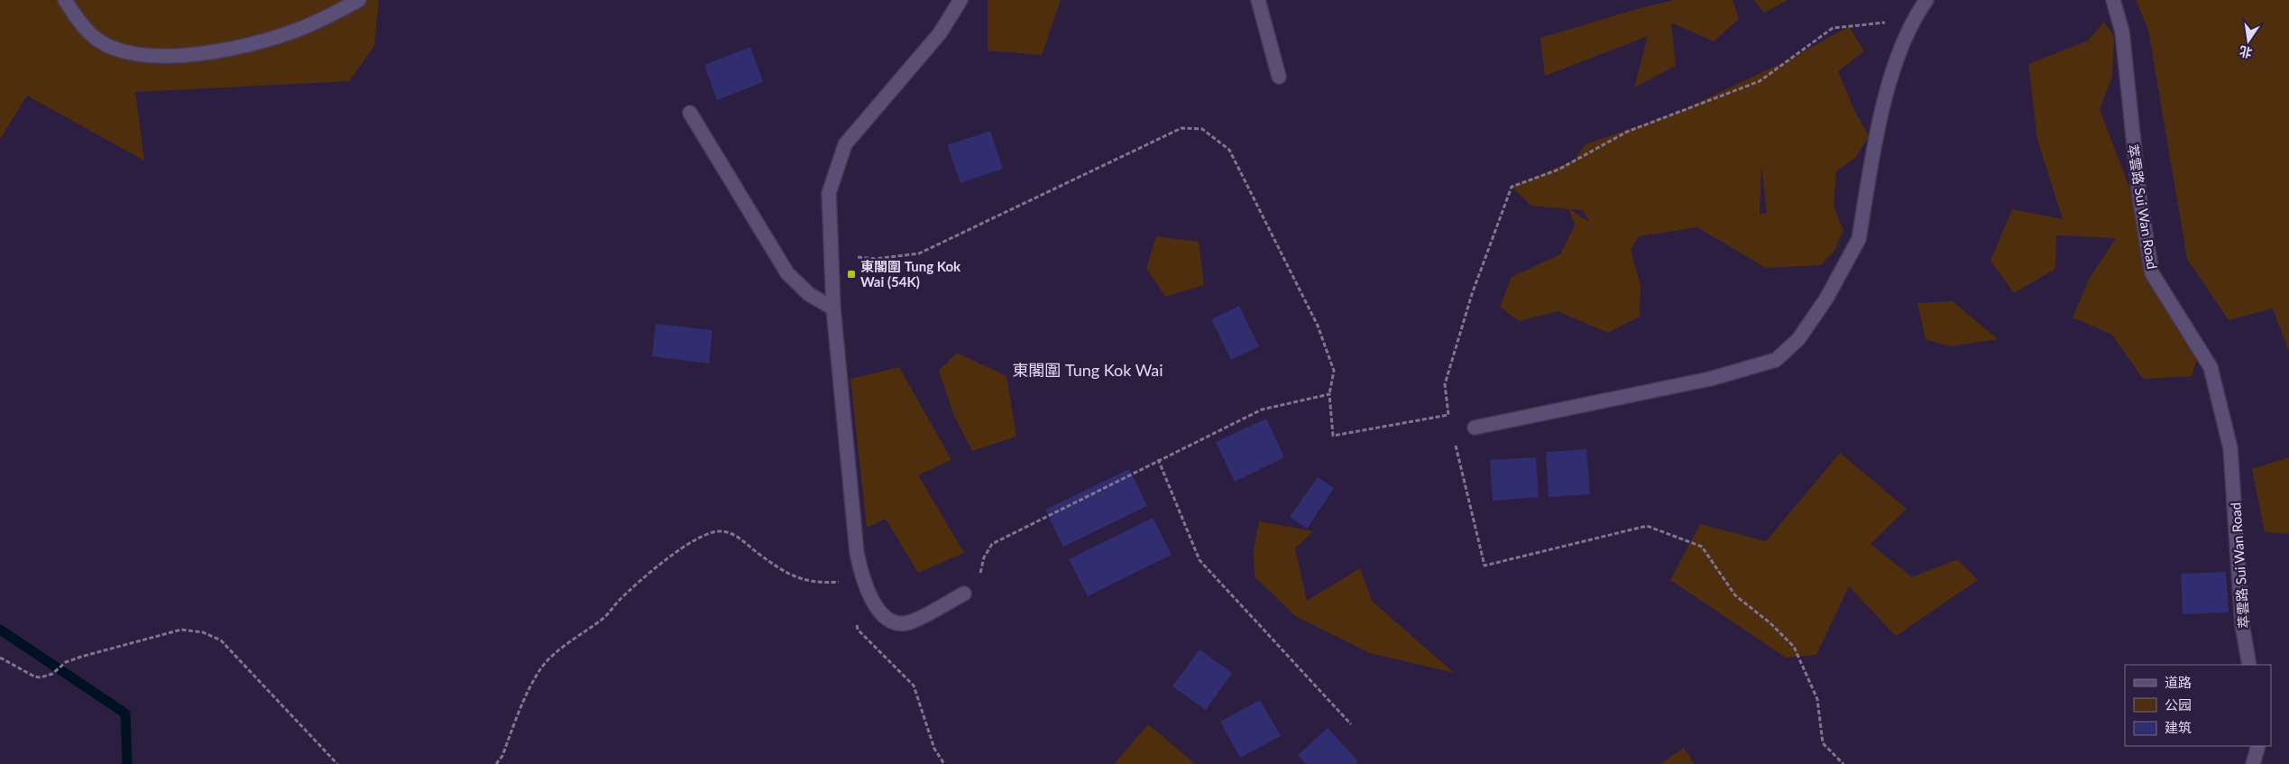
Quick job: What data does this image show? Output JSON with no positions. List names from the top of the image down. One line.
{"streets":{"street":["萃雲路 Sui Wan Road"]},"districts":["東閣圍 Tung Kok Wai"],"places":{"transit":["東閣圍 Tung Kok Wai (54K)"]},"legend":["道路","公园","建筑"],"north":"bottom"}
